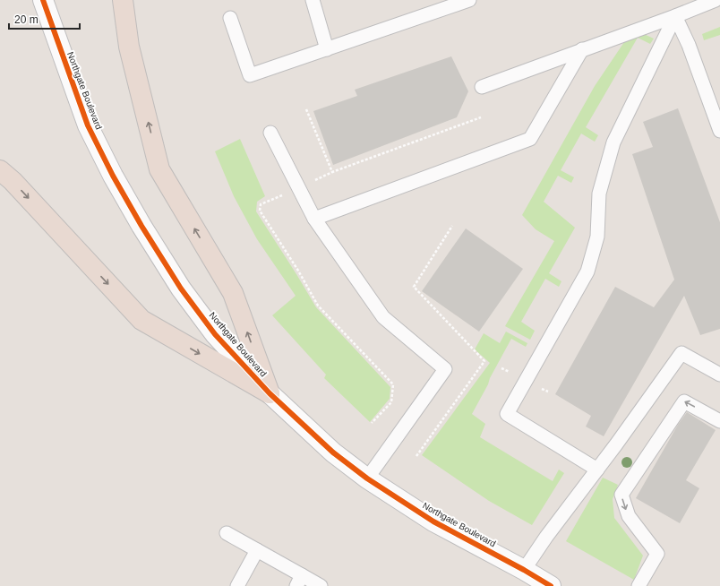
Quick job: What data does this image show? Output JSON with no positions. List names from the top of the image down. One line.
{"streets":{"main road":["Northgate Boulevard"]},"scale_bar":"20 m"}
